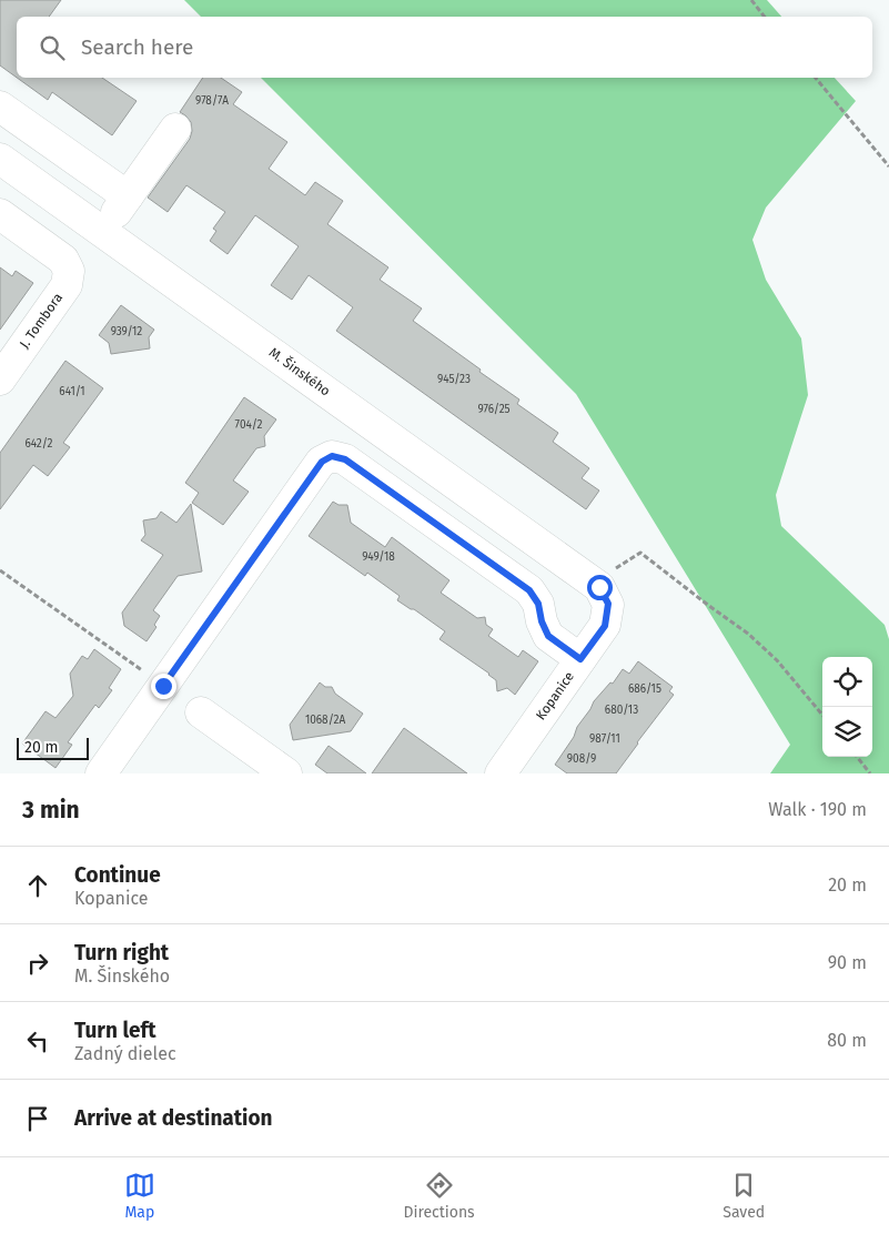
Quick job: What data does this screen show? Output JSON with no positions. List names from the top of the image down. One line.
{"streets":{"street":["J. Tombora","M. Šinského","Kopanice"]},"crossings":[["M. Šinského","Kopanice"]],"house_numbers":["978/7A","939/12","945/23","641/1","976/25","704/2","642/2","949/18","686/15","680/13","1068/2A","987/11","908/9"],"scale_bar":"20 m","page":{"search":"Search here","scale":"20 m","heading":["3 min","Walk · 190 m"],"list":[["Continue","Kopanice","20 m"],["Turn right","M. Šinského","90 m"],["Turn left","Zadný dielec","80 m"],"Arrive at destination"],"nav":["Map","Directions","Saved"]}}
